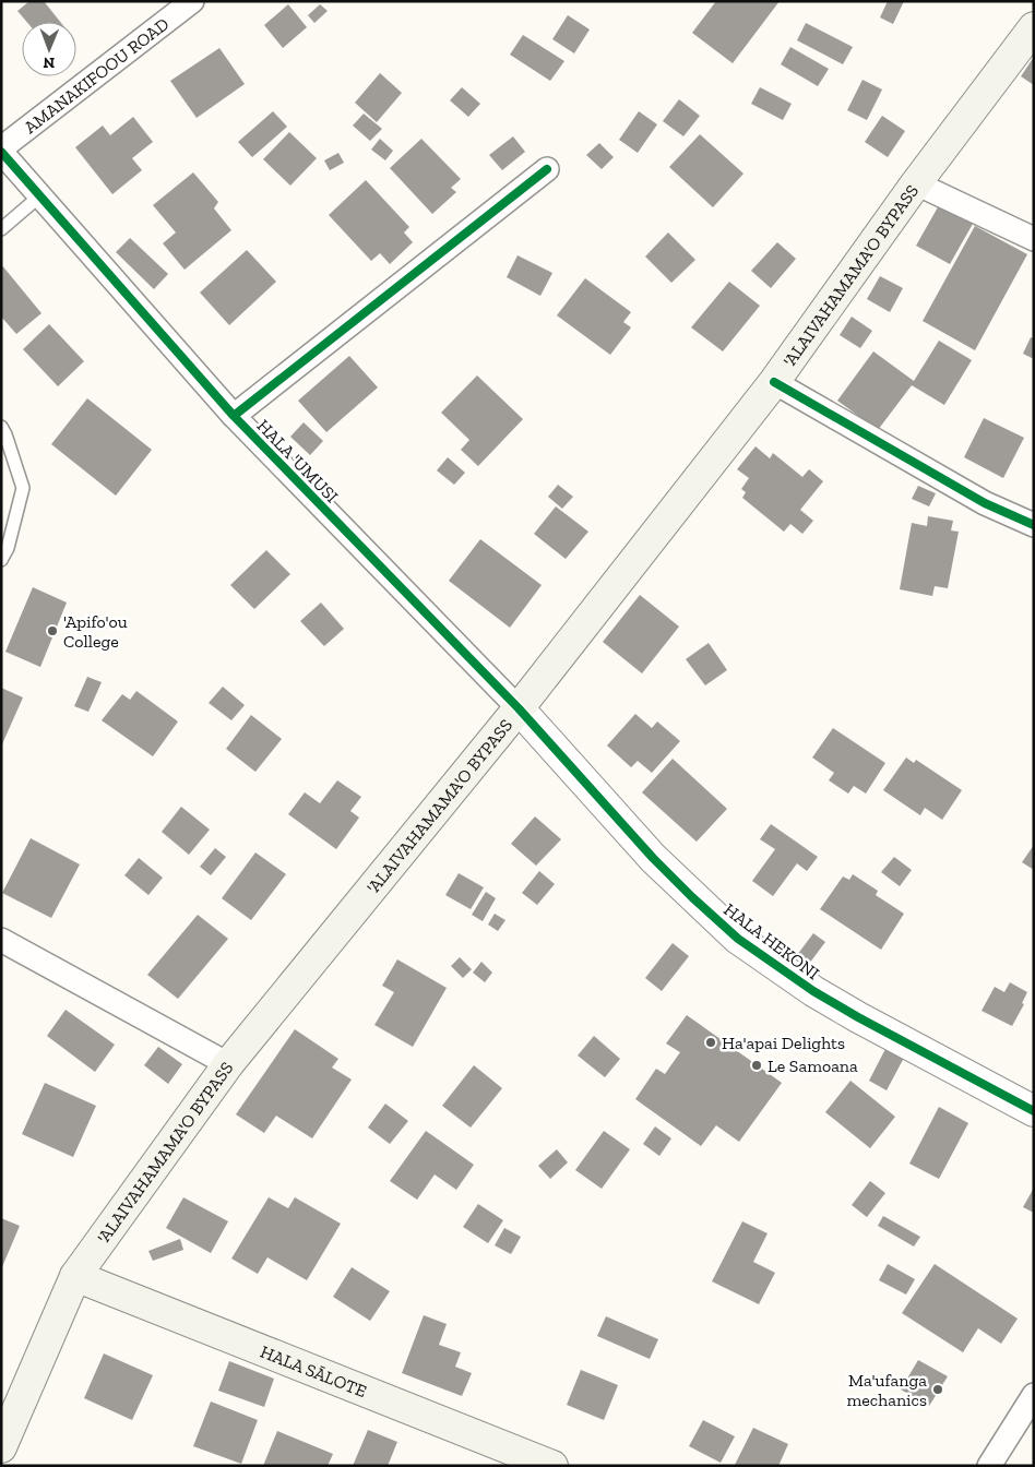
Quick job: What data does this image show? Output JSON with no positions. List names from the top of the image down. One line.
{"streets":{"main road":["'ALAIVAHAMAMA'O BYPASS","HALA SĀLOTE"],"street":["AMANAKIFOOU ROAD","HALA 'UMUSI","HALA HEKONI"]},"crossings":[["AMANAKIFOOU ROAD","HALA 'UMUSI"],["'ALAIVAHAMAMA'O BYPASS","HALA 'UMUSI"],["'ALAIVAHAMAMA'O BYPASS","HALA HEKONI"],["'ALAIVAHAMAMA'O BYPASS","HALA SĀLOTE"],["HALA 'UMUSI","HALA HEKONI"]],"places":["'Apifo'ou College","Ha'apai Delights","Le Samoana","Ma'ufanga mechanics"],"north":"bottom"}
